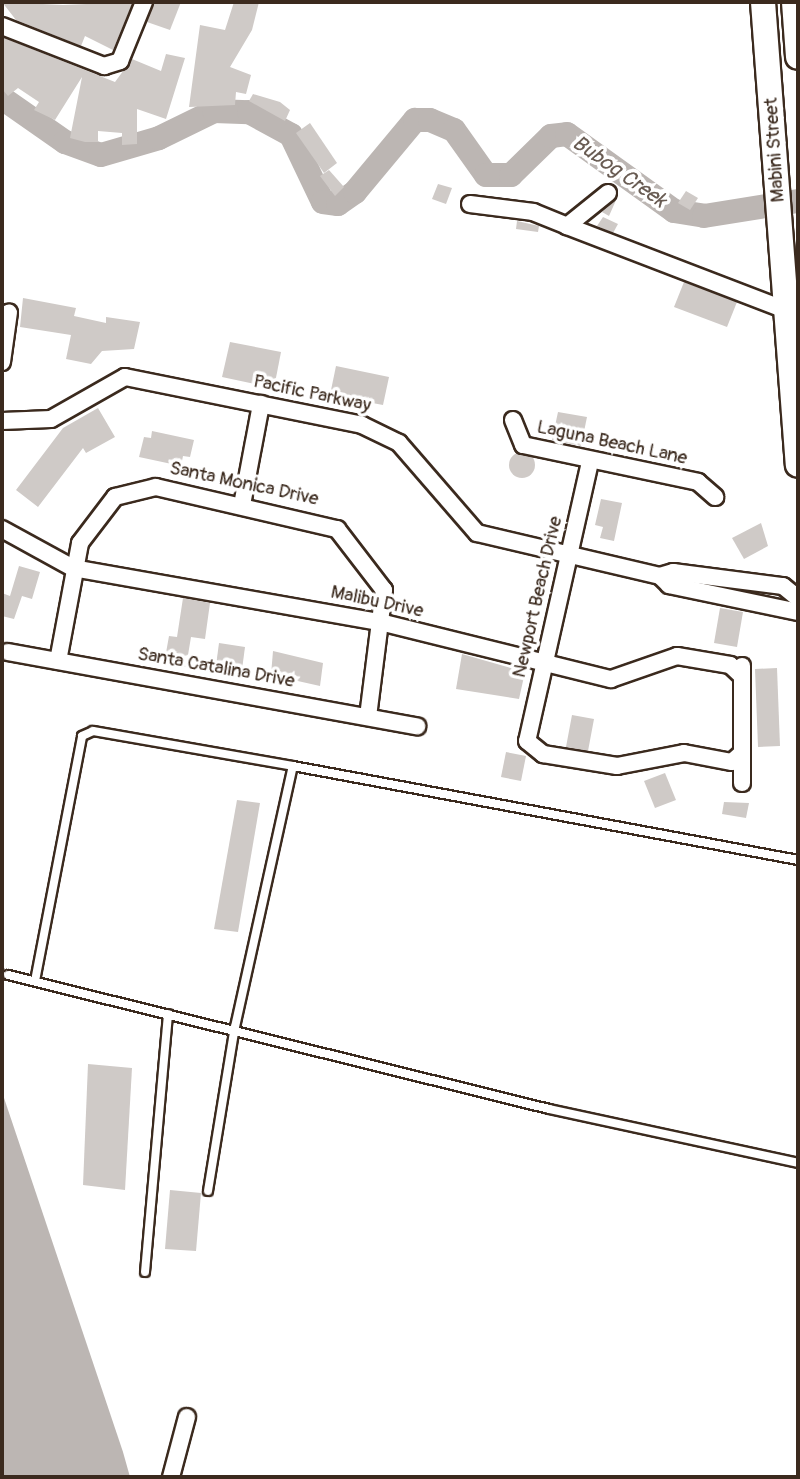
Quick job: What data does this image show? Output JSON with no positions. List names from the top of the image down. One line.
{"streets":{"main road":["Mabini Street"],"street":["Pacific Parkway","Laguna Beach Lane","Santa Monica Drive","Newport Beach Drive","Malibu Drive","Santa Catalina Drive"]},"crossings":[["Pacific Parkway","Newport Beach Drive"],["Laguna Beach Lane","Newport Beach Drive"],["Santa Monica Drive","Malibu Drive"],["Santa Monica Drive","Santa Catalina Drive"],["Newport Beach Drive","Malibu Drive"]],"water":["Bubog Creek"]}
